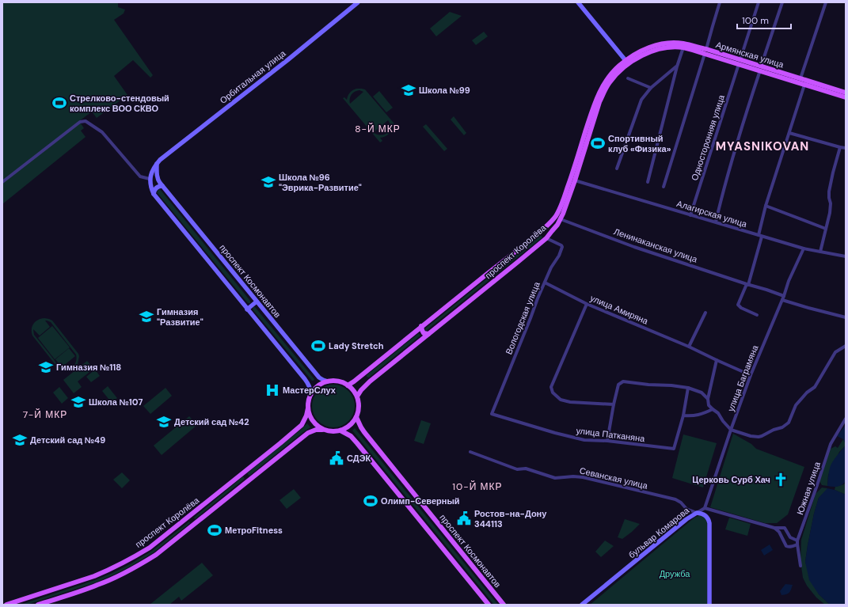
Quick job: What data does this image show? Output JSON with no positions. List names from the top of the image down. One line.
{"streets":{"main road":["Армянская улица","Орбитальная улица","проспект Королёва","проспект Космонавтов","бульвар Комарова"],"street":["Односторонняя улица","Алагирская улица","Ленинаканская улица","улица Амиряна","Вологодская улица","улица Баграмяна","улица Патканяна","Севанская улица","Южная улица"]},"crossings":[["Армянская улица","Односторонняя улица"],["Армянская улица","проспект Королёва"],["Орбитальная улица","проспект Космонавтов"],["Односторонняя улица","Алагирская улица"],["Алагирская улица","проспект Королёва"],["Алагирская улица","улица Баграмяна"],["Ленинаканская улица","проспект Королёва"],["Ленинаканская улица","улица Баграмяна"],["проспект Королёва","проспект Космонавтов"],["проспект Королёва","Вологодская улица"],["улица Амиряна","Вологодская улица"],["улица Амиряна","улица Баграмяна"],["Вологодская улица","улица Патканяна"],["Севанская улица","бульвар Комарова"]],"districts":["8-Й МКР","MYASNIKOVAN","7-Й МКР","10-Й МКР"],"parks":["Дружба"],"places":{"school or university":["Школа №99","Школа №96 \"Эврика-Развитие\"","Гимназия \"Развитие\"","Гимназия №118","Школа №107","Детский сад №42","Детский сад №49"],"sports":["Стрелково-стендовый комплекс ВОО СКВО","Спортивный клуб «Физика»","Lady Stretch","Олимп-Северный","МетроFitness"],"hospital":["МастерСлух"],"public building":["СДЭК","Ростов-на-Дону 344113"],"church":["Церковь Сурб Хач"]},"scale_bar":"100 m"}
